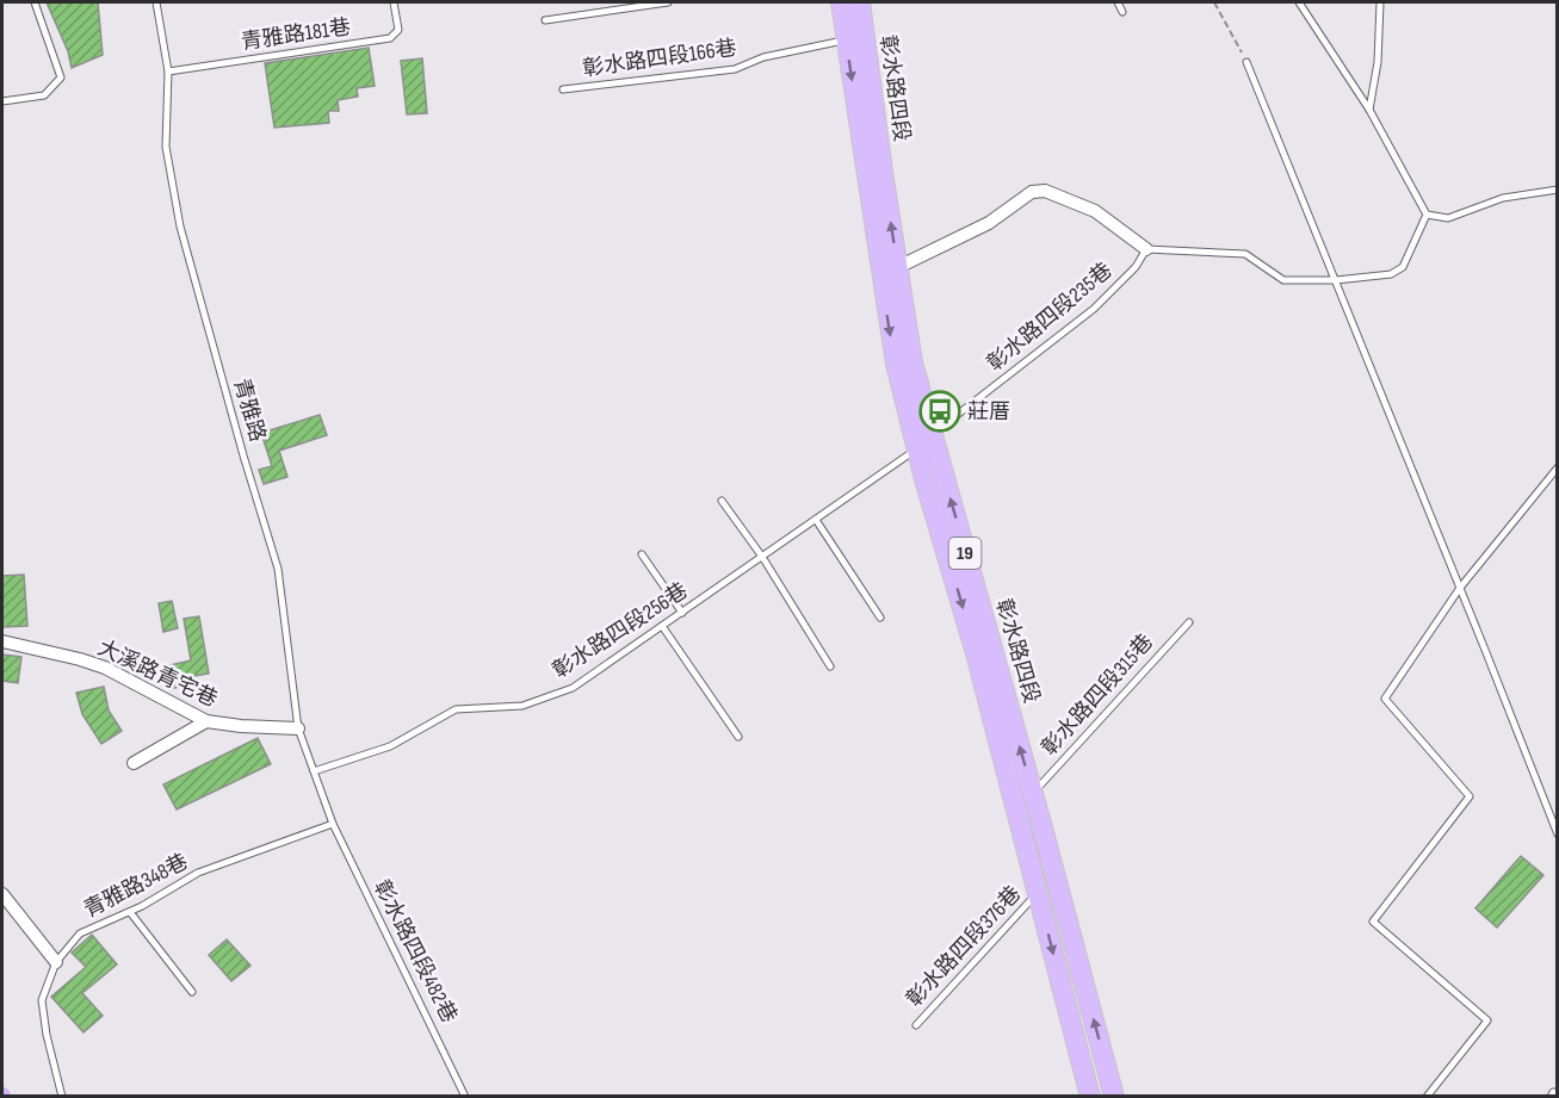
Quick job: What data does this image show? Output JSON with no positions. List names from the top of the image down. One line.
{"streets":{"main road":["彰水路四段","19"],"street":["大溪路青宅巷"],"lane":["青雅路181巷","彰水路四段166巷","彰水路四段235巷","青雅路","彰水路四段256巷","彰水路四段315巷","青雅路348巷","彰水路四段376巷","彰水路四段482巷"]},"crossings":[["青雅路181巷","青雅路"],["彰水路四段166巷","彰水路四段"],["彰水路四段","彰水路四段235巷"],["彰水路四段","彰水路四段256巷"],["彰水路四段","彰水路四段315巷"],["彰水路四段","彰水路四段376巷"],["彰水路四段235巷","彰水路四段256巷"],["青雅路","彰水路四段256巷"],["青雅路","大溪路青宅巷"],["青雅路","青雅路348巷"],["青雅路","彰水路四段482巷"],["青雅路348巷","彰水路四段482巷"]],"places":{"bus stop":["莊厝"]}}
